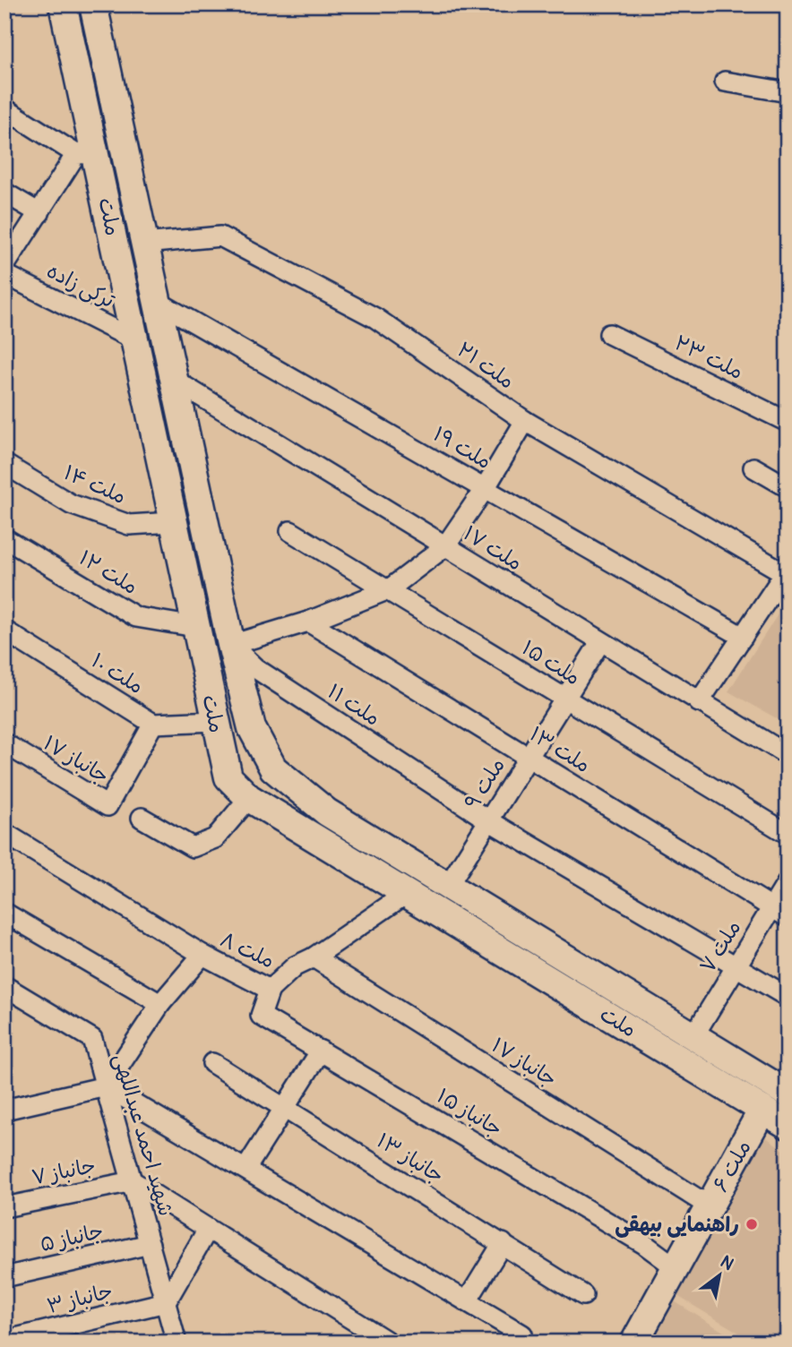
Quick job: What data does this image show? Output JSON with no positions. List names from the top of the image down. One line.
{"streets":{"main road":["ملت","ملت ۶"],"street":["ترکی زاده","ملت ۲۳","ملت ۲۱","ملت ۱۹","ملت ۱۴","ملت ۱۷","ملت ۱۲","ملت ۱۵","ملت ۱۰","ملت ۱۱","ملت ۱۳","جانباز ۱۷","ملت ۹","ملت ۷","ملت ۸","جانباز ۱۵","شهید احمد عبداللهی","جانباز ۱۳","جانباز ۷","جانباز ۵","جانباز ۳"]},"crossings":[["ملت","ترکی زاده"],["ملت","ملت ۲۱"],["ملت","ملت ۱۹"],["ملت","ملت ۱۴"],["ملت","ملت ۱۷"],["ملت","ملت ۱۲"],["ملت","ملت ۱۰"],["ملت","ملت ۱۱"],["ملت","ملت ۹"],["ملت","ملت ۷"],["ملت","ملت ۸"],["ملت","ملت ۶"],["ملت ۱۷","ملت ۹"],["ملت ۱۵","ملت ۹"],["ملت ۱۰","جانباز ۱۷"],["ملت ۱۱","ملت ۹"],["ملت ۱۱","ملت ۷"],["ملت ۱۳","ملت ۹"],["ملت ۱۳","ملت ۷"],["جانباز ۱۷","ملت ۸"],["جانباز ۱۷","ملت ۶"],["ملت ۸","جانباز ۱۵"],["ملت ۸","شهید احمد عبداللهی"],["جانباز ۱۵","ملت ۶"],["شهید احمد عبداللهی","جانباز ۷"],["شهید احمد عبداللهی","جانباز ۵"],["شهید احمد عبداللهی","جانباز ۳"]],"places":["راهنمایی بیهقی"],"north":"top right"}
